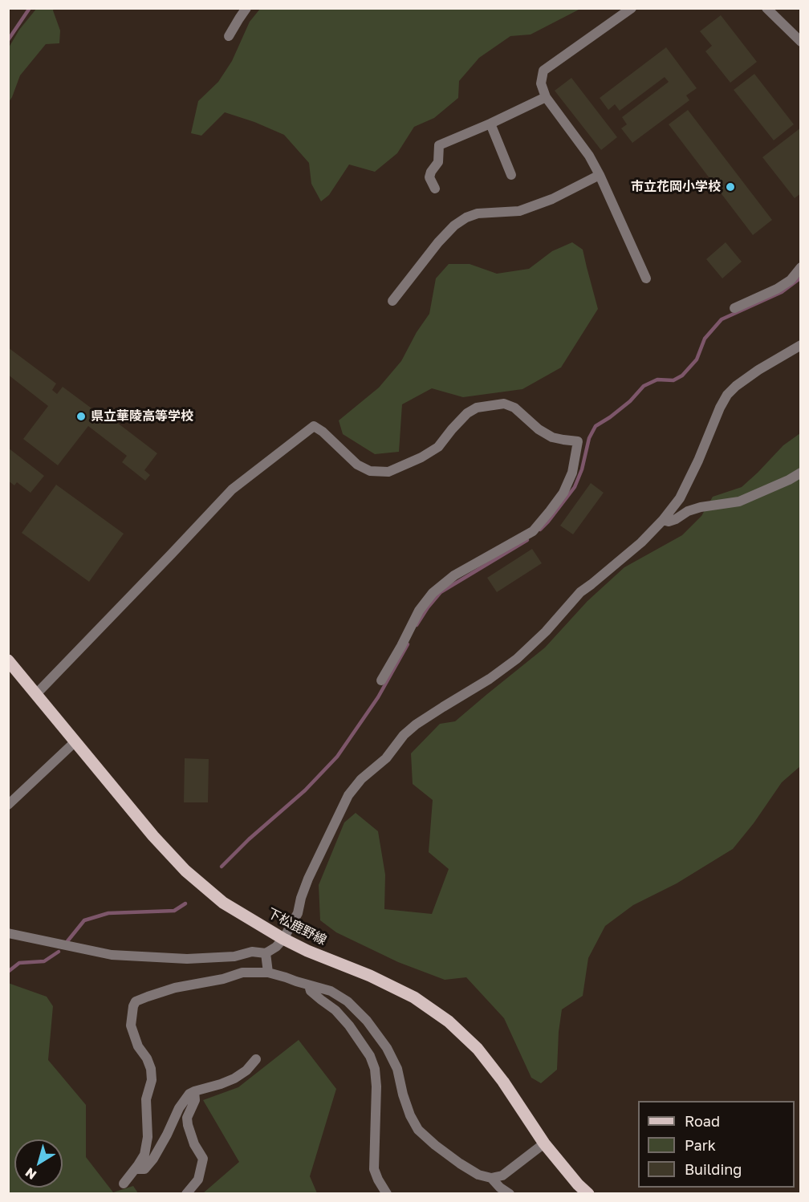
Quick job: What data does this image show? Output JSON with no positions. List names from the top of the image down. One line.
{"streets":{"main road":["下松鹿野線"]},"places":["市立花岡小学校","県立華陵高等学校"],"legend":["Road","Park","Building"],"north":"bottom left"}
